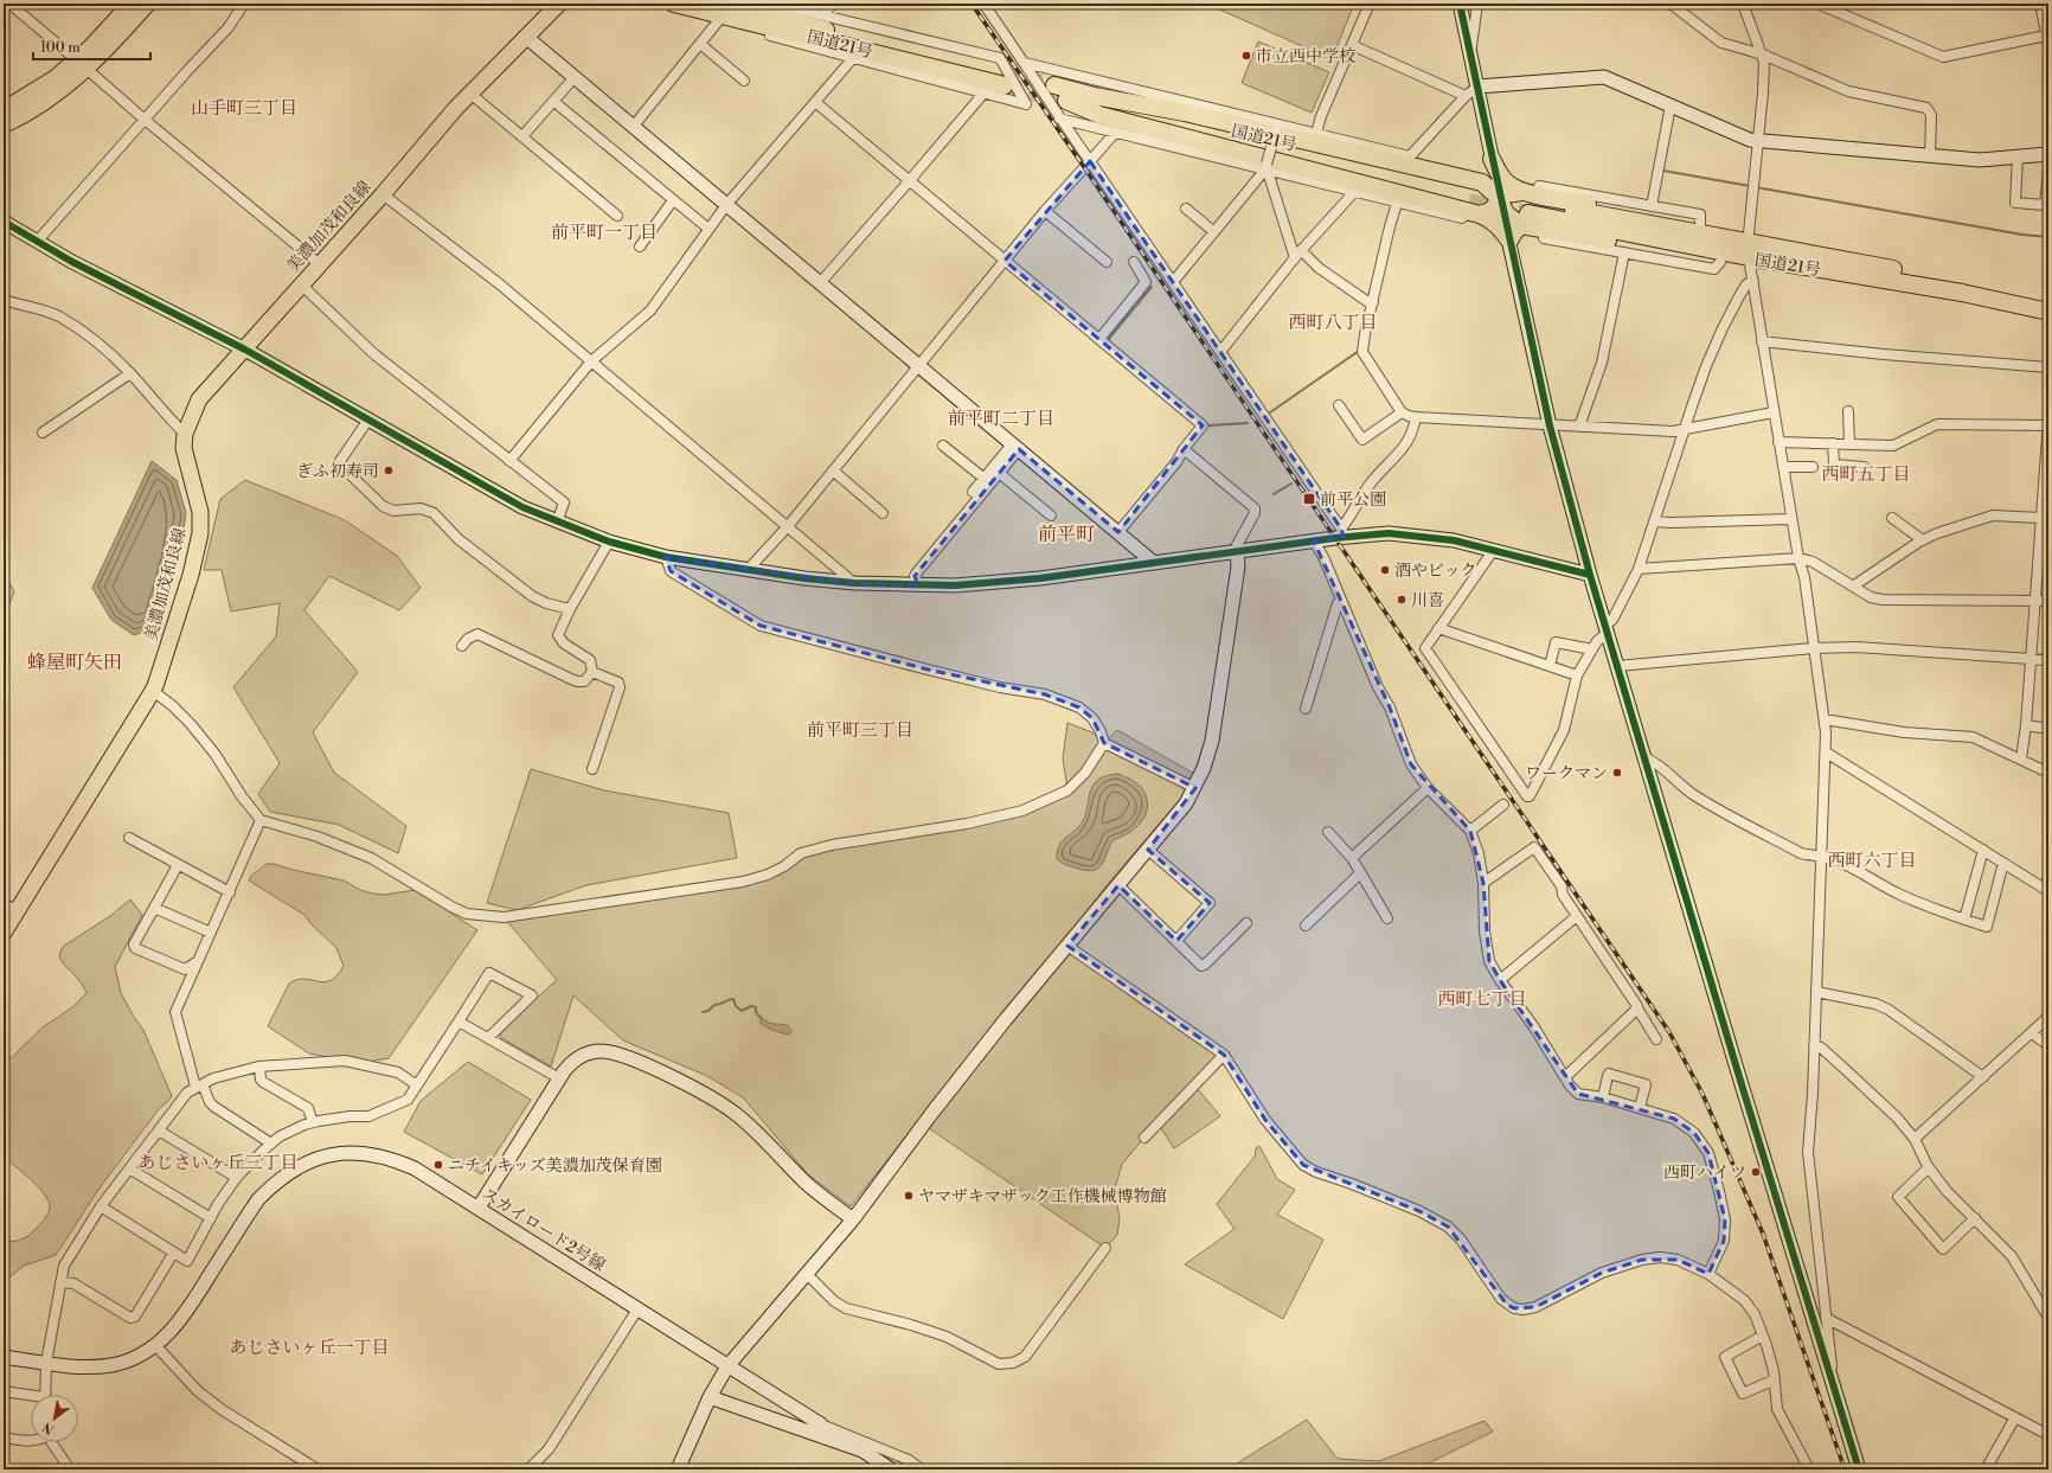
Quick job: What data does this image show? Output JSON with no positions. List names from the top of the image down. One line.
{"streets":{"highway":["国道21号"],"main road":["美濃加茂和良線"],"street":["スカイロード2号線"]},"districts":["山手町三丁目","前平町一丁目","西町八丁目","前平町二丁目","西町五丁目","前平町","蜂屋町矢田","前平町三丁目","西町六丁目","西町七丁目","あじさいヶ丘三丁目","あじさいヶ丘一丁目"],"places":{"other":["市立西中学校","ぎふ初寿司","酒やビック","川喜","ワークマン","ニチイキッズ美濃加茂保育園","西町ハイツ","ヤマザキマザック工作機械博物館"],"transit":["前平公園"]},"scale_bar":"100 m","north":"bottom left"}
